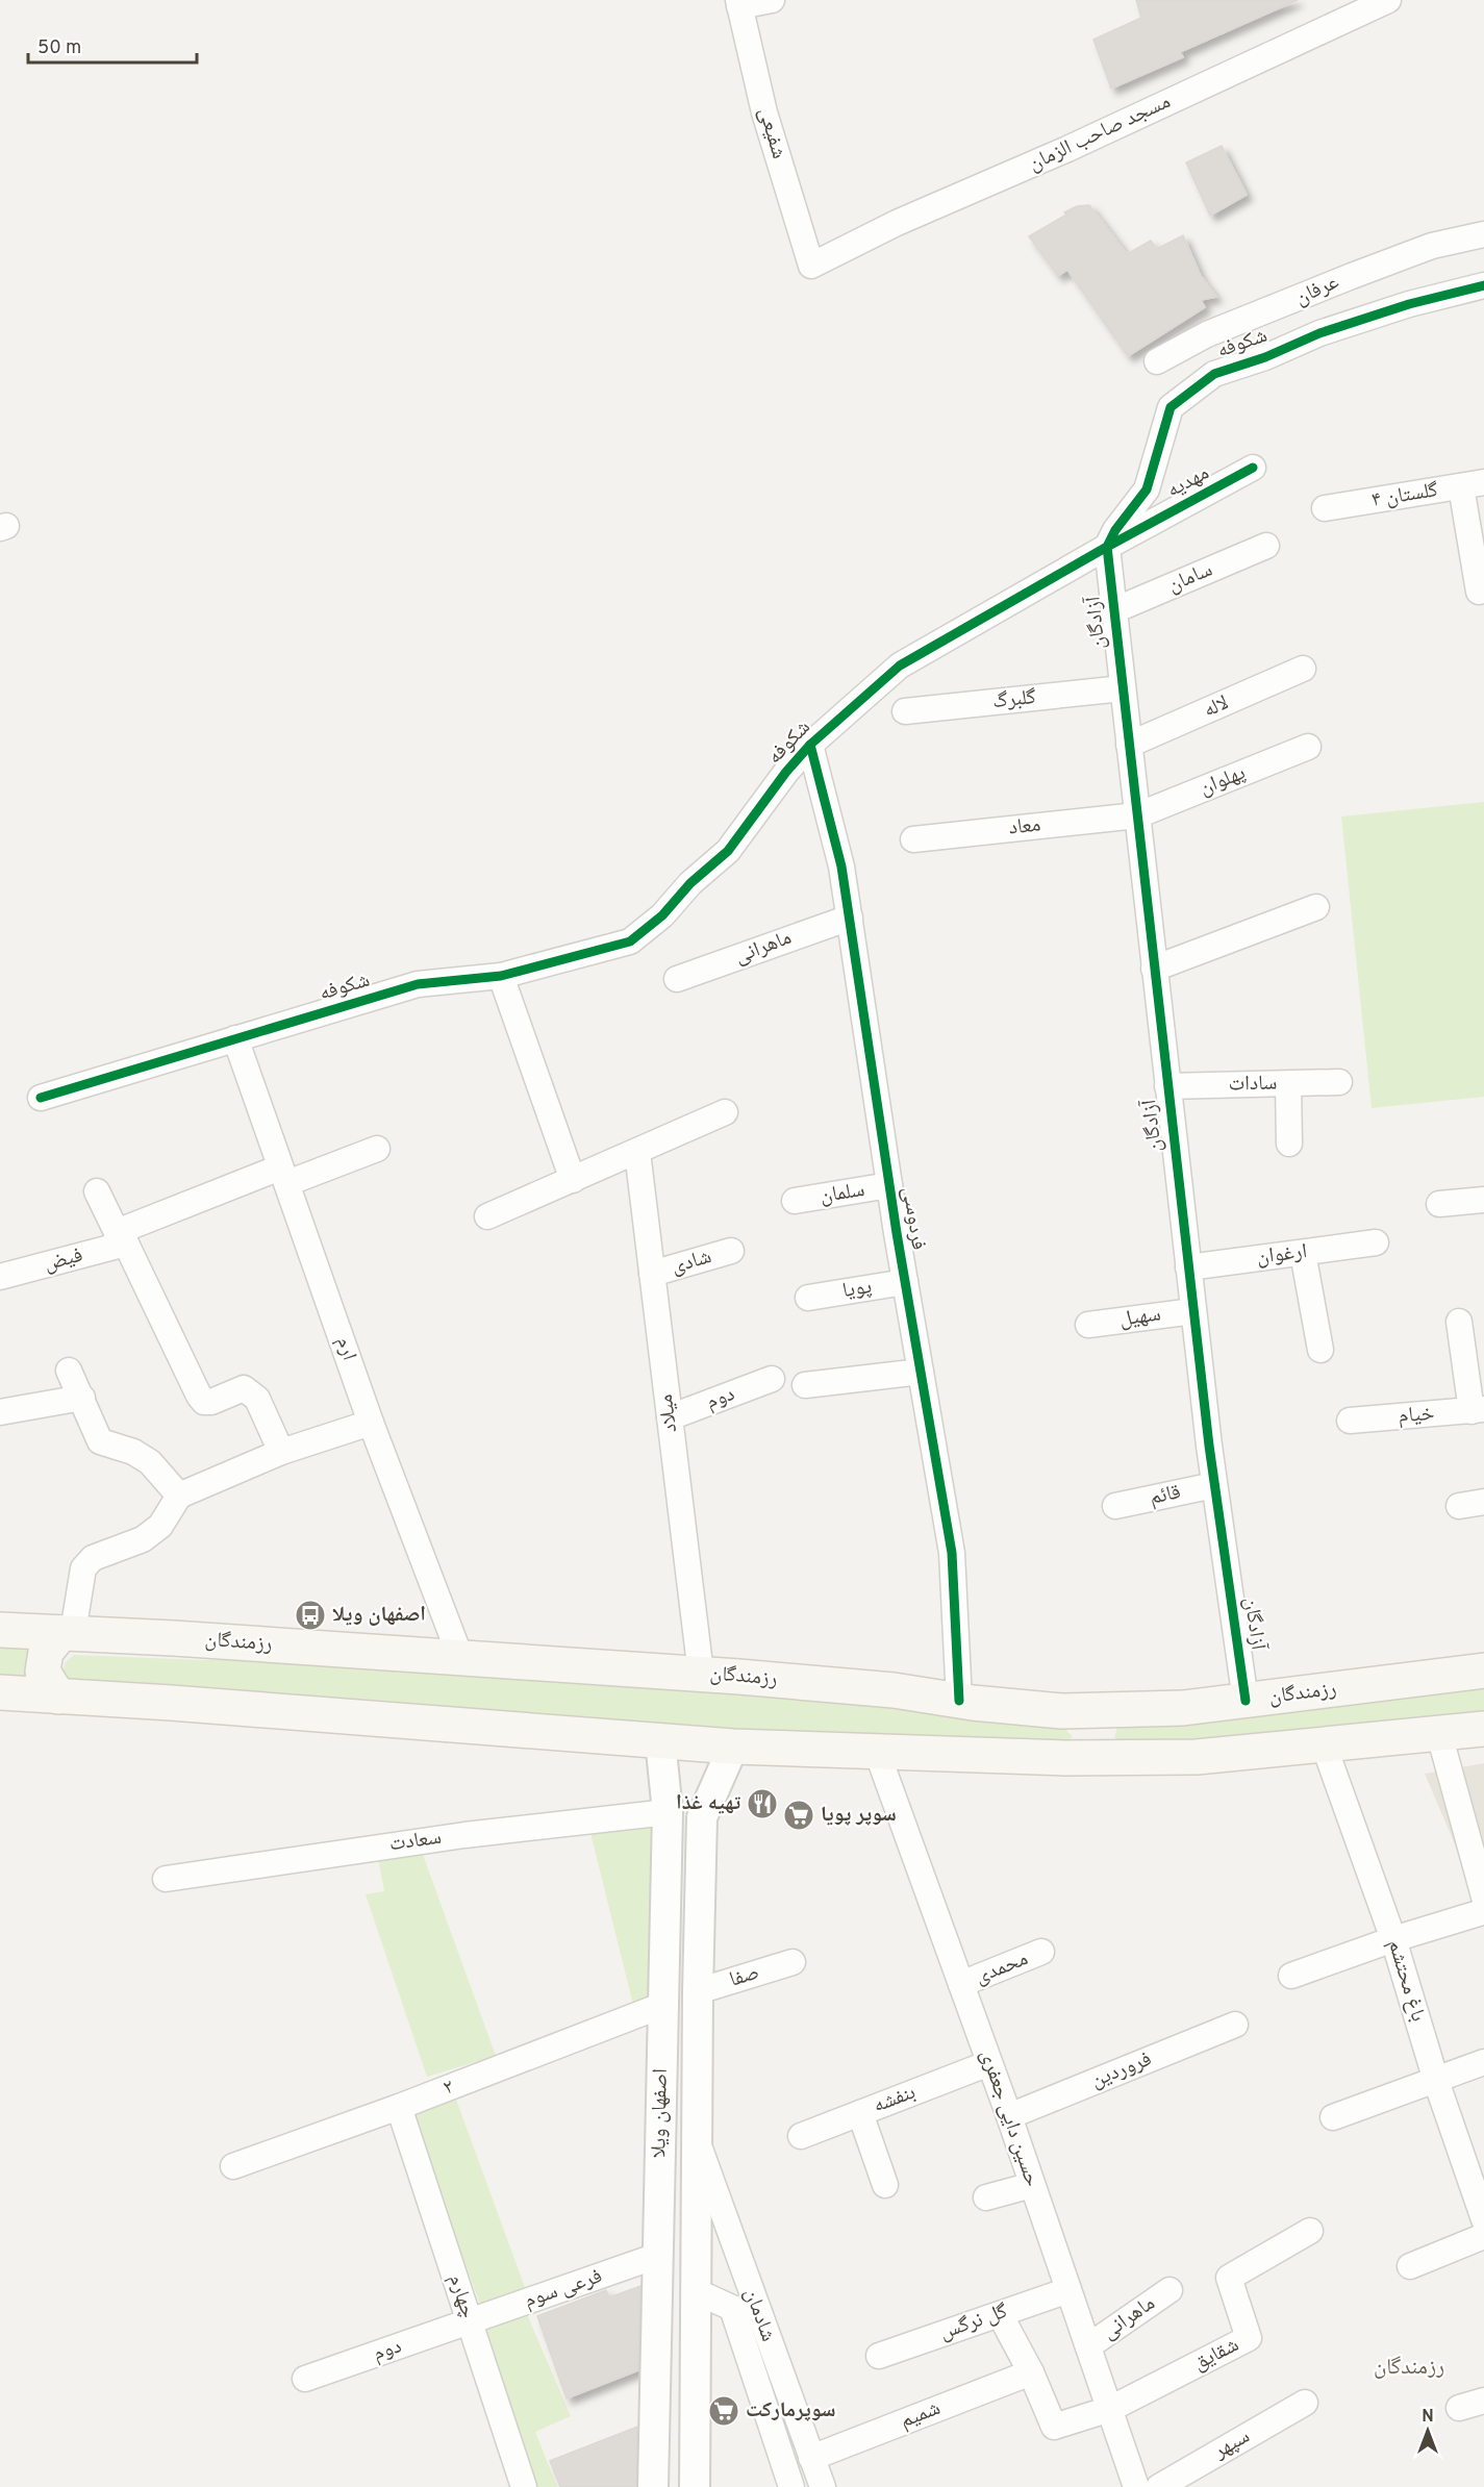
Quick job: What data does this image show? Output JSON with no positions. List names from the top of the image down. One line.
{"streets":{"main road":["رزمندگان"],"street":["شفیعی","مسجد صاحب الزمان","عرفان","شکوفه","مهدیه","گلستان ۴","سامان","آزادگان","گلبرگ","لاله","پهلوان","معاد","ماهرانی","سادات","سلمان","فردوسی","ارغوان","فیض","شادی","پویا","سهیل","ارم","دوم","میلاد","خیام","قائم","سعادت","محمدی","صفا","باغ محتشم","فروردین","۲","بنفشه","اصفهان ویلا","حسین دایی جعفری","فرعی سوم","چهارم","شادمان","گل نرگس","شقایق","شمیم","سپهر"]},"crossings":[["شفیعی","مسجد صاحب الزمان"],["شکوفه","مهدیه"],["شکوفه","آزادگان"],["شکوفه","فردوسی"],["شکوفه","ارم"],["مهدیه","آزادگان"],["سامان","آزادگان"],["آزادگان","گلبرگ"],["آزادگان","لاله"],["آزادگان","پهلوان"],["آزادگان","معاد"],["آزادگان","سادات"],["آزادگان","ارغوان"],["آزادگان","سهیل"],["آزادگان","قائم"],["آزادگان","رزمندگان"],["پهلوان","معاد"],["ماهرانی","فردوسی"],["ماهرانی","حسین دایی جعفری"],["سلمان","فردوسی"],["فردوسی","پویا"],["فردوسی","رزمندگان"],["فیض","ارم"],["شادی","میلاد"],["ارم","رزمندگان"],["دوم","میلاد"],["دوم","فرعی سوم"],["دوم","چهارم"],["میلاد","رزمندگان"],["سعادت","اصفهان ویلا"],["محمدی","حسین دایی جعفری"],["صفا","اصفهان ویلا"],["فروردین","حسین دایی جعفری"],["۲","اصفهان ویلا"],["۲","چهارم"],["بنفشه","حسین دایی جعفری"],["اصفهان ویلا","فرعی سوم"],["اصفهان ویلا","شادمان"],["حسین دایی جعفری","گل نرگس"],["حسین دایی جعفری","شقایق"],["فرعی سوم","چهارم"],["شادمان","شمیم"]],"districts":["رزمندگان"],"places":{"bus stop":["اصفهان ویلا"],"restaurant":["تهیه غذا"],"supermarket":["سوپر پویا","سوپرمارکت"]},"scale_bar":"50 m","north":"top"}
